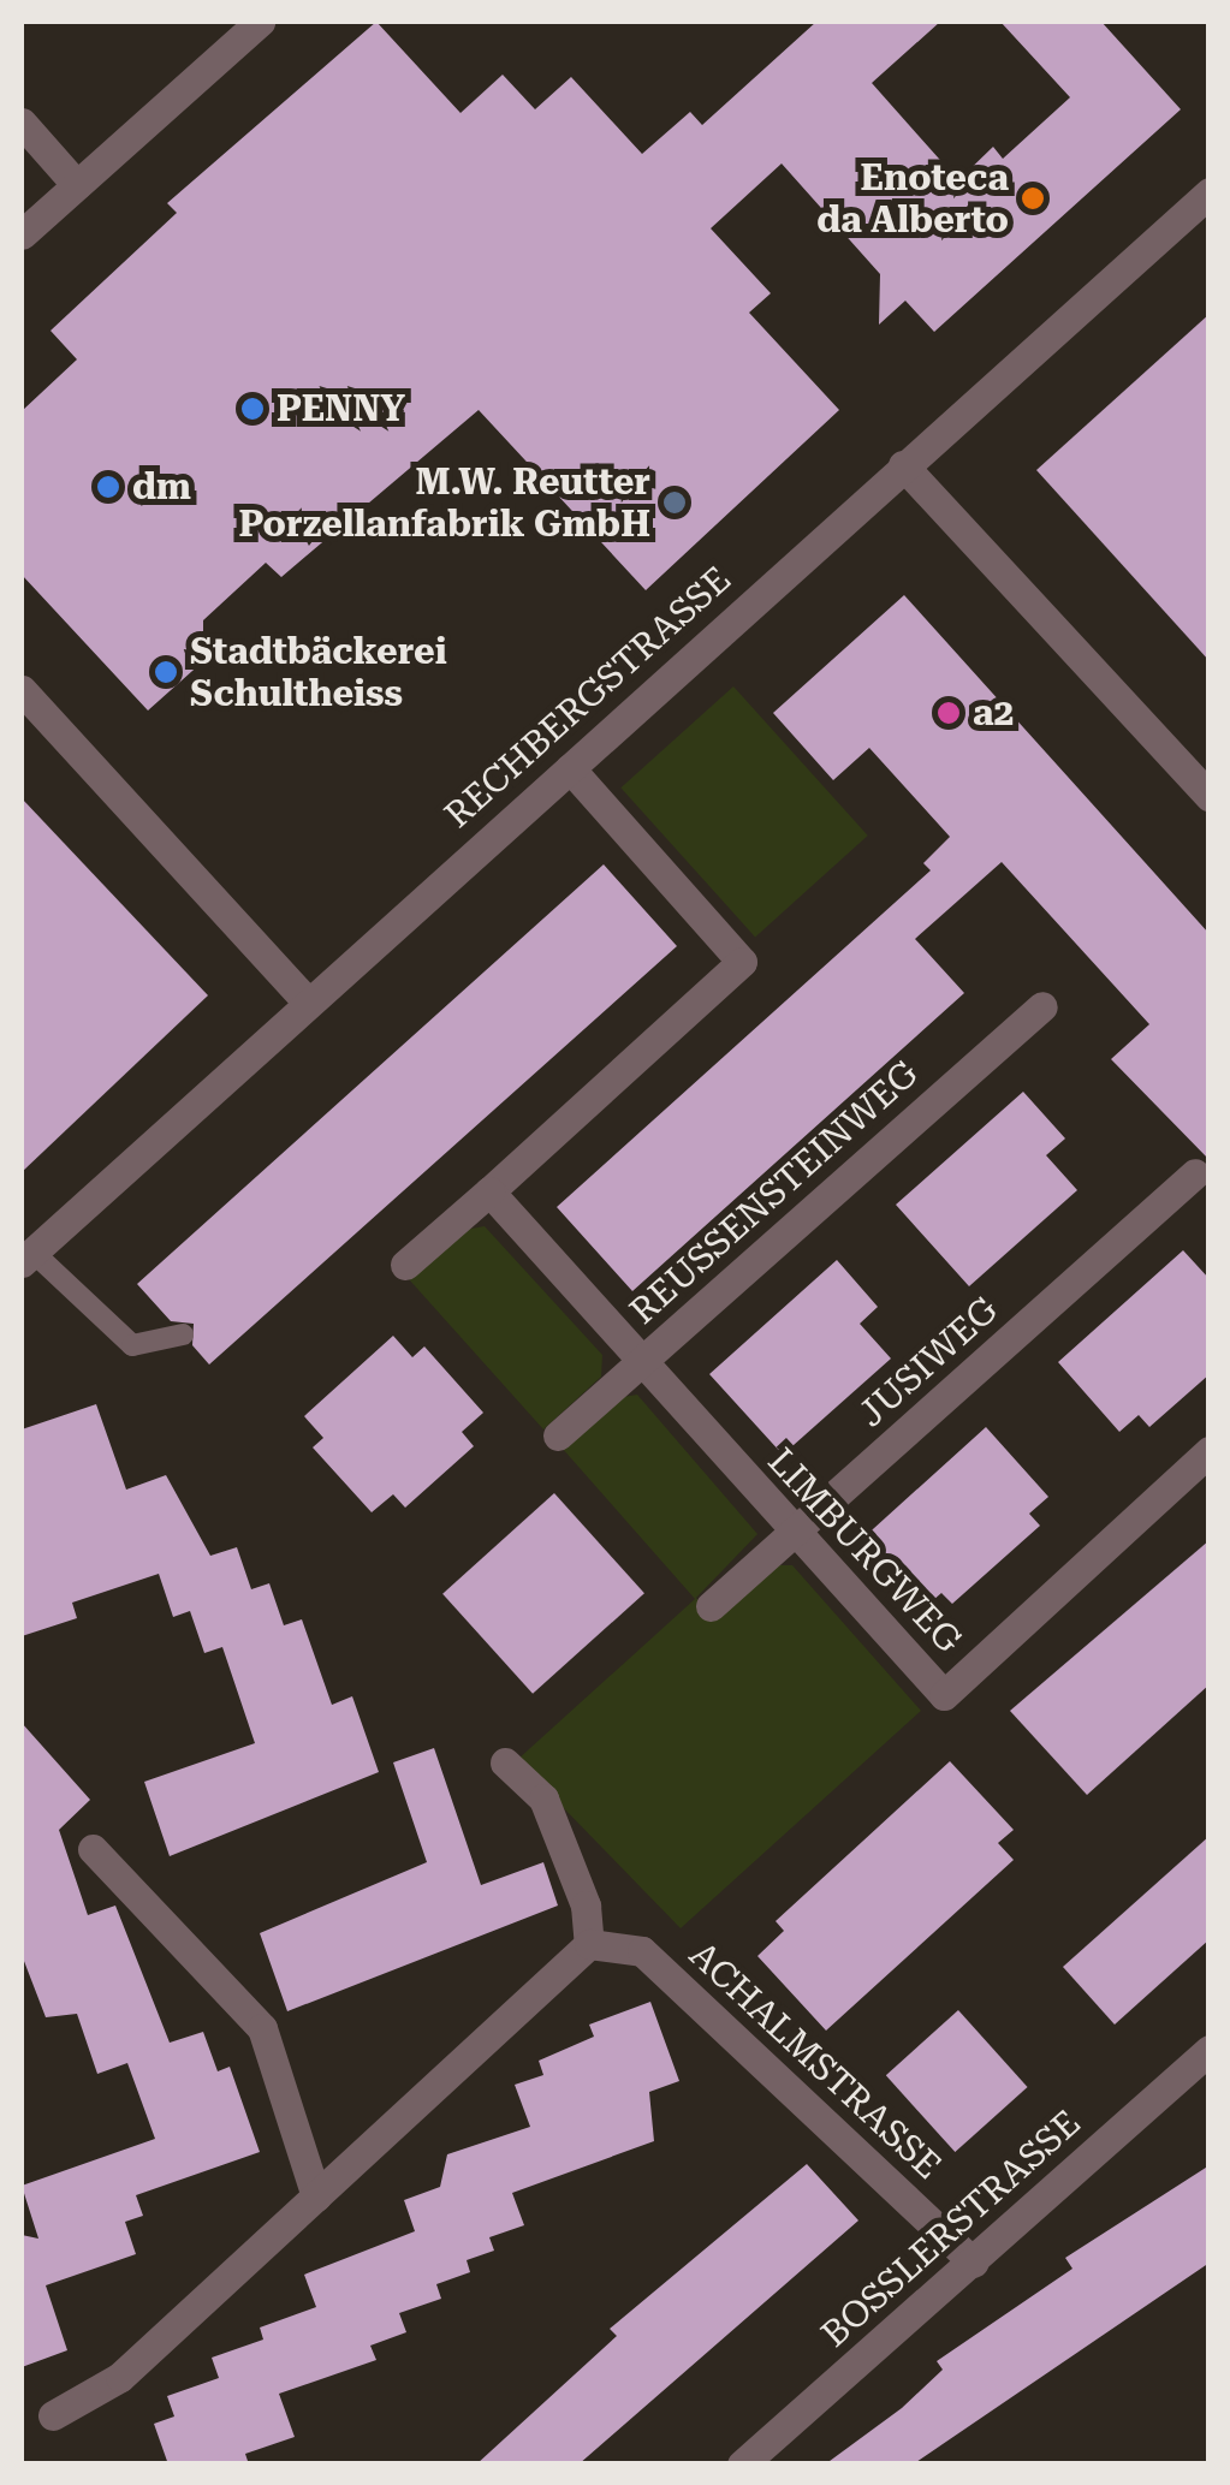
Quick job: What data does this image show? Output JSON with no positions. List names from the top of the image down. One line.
{"streets":{"street":["RECHBERGSTRASSE","REUSSENSTEINWEG","JUSIWEG","LIMBURGWEG","ACHALMSTRASSE","BOSSLERSTRASSE"]},"crossings":[["REUSSENSTEINWEG","LIMBURGWEG"],["JUSIWEG","LIMBURGWEG"],["ACHALMSTRASSE","BOSSLERSTRASSE"]],"places":["Enoteca da Alberto","PENNY","dm","M.W. Reutter Porzellanfabrik GmbH","Stadtbäckerei Schultheiss","a2"]}
